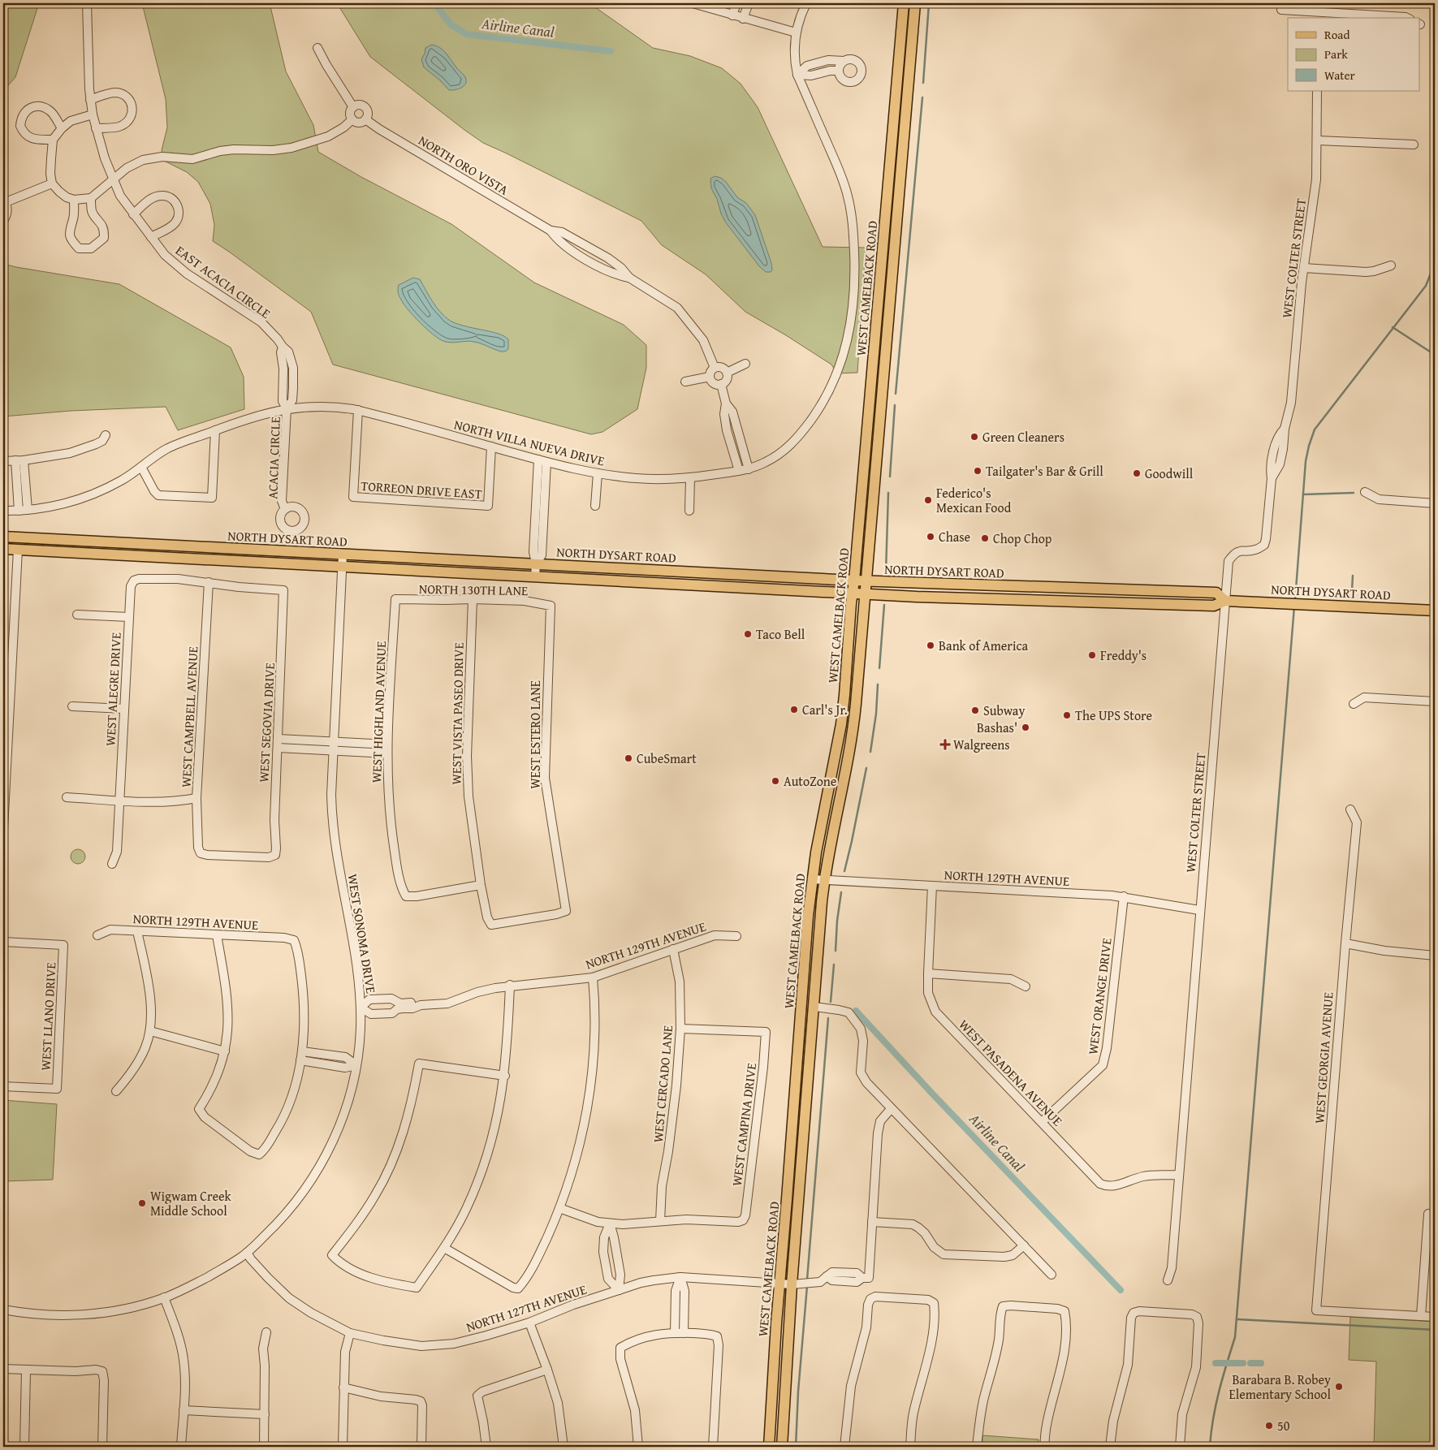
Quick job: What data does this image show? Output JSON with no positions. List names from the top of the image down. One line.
{"streets":{"main road":["WEST CAMELBACK ROAD","NORTH DYSART ROAD"],"street":["NORTH ORO VISTA","WEST COLTER STREET","EAST ACACIA CIRCLE","NORTH VILLA NUEVA DRIVE","ACACIA CIRCLE","TORREON DRIVE EAST","NORTH 130TH LANE","WEST ALEGRE DRIVE","WEST HIGHLAND AVENUE","WEST VISTA PASEO DRIVE","WEST CAMPBELL AVENUE","WEST SEGOVIA DRIVE","WEST ESTERO LANE","NORTH 129TH AVENUE","WEST SONOMA DRIVE","WEST ORANGE DRIVE","WEST LLANO DRIVE","WEST GEORGIA AVENUE","WEST PASADENA AVENUE","WEST CERCADO LANE","WEST CAMPINA DRIVE","NORTH 127TH AVENUE"]},"crossings":[["WEST COLTER STREET","NORTH DYSART ROAD"],["WEST COLTER STREET","NORTH 129TH AVENUE"],["WEST COLTER STREET","WEST PASADENA AVENUE"],["EAST ACACIA CIRCLE","NORTH VILLA NUEVA DRIVE"],["EAST ACACIA CIRCLE","ACACIA CIRCLE"],["WEST CAMELBACK ROAD","NORTH DYSART ROAD"],["WEST CAMELBACK ROAD","NORTH 129TH AVENUE"],["WEST CAMELBACK ROAD","NORTH 127TH AVENUE"],["NORTH VILLA NUEVA DRIVE","ACACIA CIRCLE"],["NORTH VILLA NUEVA DRIVE","TORREON DRIVE EAST"],["NORTH DYSART ROAD","WEST SONOMA DRIVE"],["NORTH 130TH LANE","WEST HIGHLAND AVENUE"],["NORTH 130TH LANE","WEST VISTA PASEO DRIVE"],["NORTH 130TH LANE","WEST ESTERO LANE"],["WEST ALEGRE DRIVE","WEST CAMPBELL AVENUE"],["WEST ALEGRE DRIVE","WEST SEGOVIA DRIVE"],["WEST HIGHLAND AVENUE","WEST VISTA PASEO DRIVE"],["WEST VISTA PASEO DRIVE","WEST ESTERO LANE"],["WEST CAMPBELL AVENUE","WEST SEGOVIA DRIVE"],["NORTH 129TH AVENUE","WEST SONOMA DRIVE"],["NORTH 129TH AVENUE","WEST ORANGE DRIVE"],["NORTH 129TH AVENUE","WEST PASADENA AVENUE"],["NORTH 129TH AVENUE","WEST CERCADO LANE"],["WEST SONOMA DRIVE","NORTH 127TH AVENUE"],["WEST ORANGE DRIVE","WEST PASADENA AVENUE"],["WEST CERCADO LANE","WEST CAMPINA DRIVE"]],"water":["Airline Canal"],"places":{"other":["Green Cleaners","Tailgater's Bar & Grill","Goodwill","Federico's Mexican Food","Chase","Chop Chop","Taco Bell","Bank of America","Freddy's","Carl's Jr.","Subway","The UPS Store","Bashas'","CubeSmart","AutoZone","Wigwam Creek Middle School","Barabara B. Robey Elementary School","50"],"health":["Walgreens"]},"legend":["Road","Park","Water"]}
